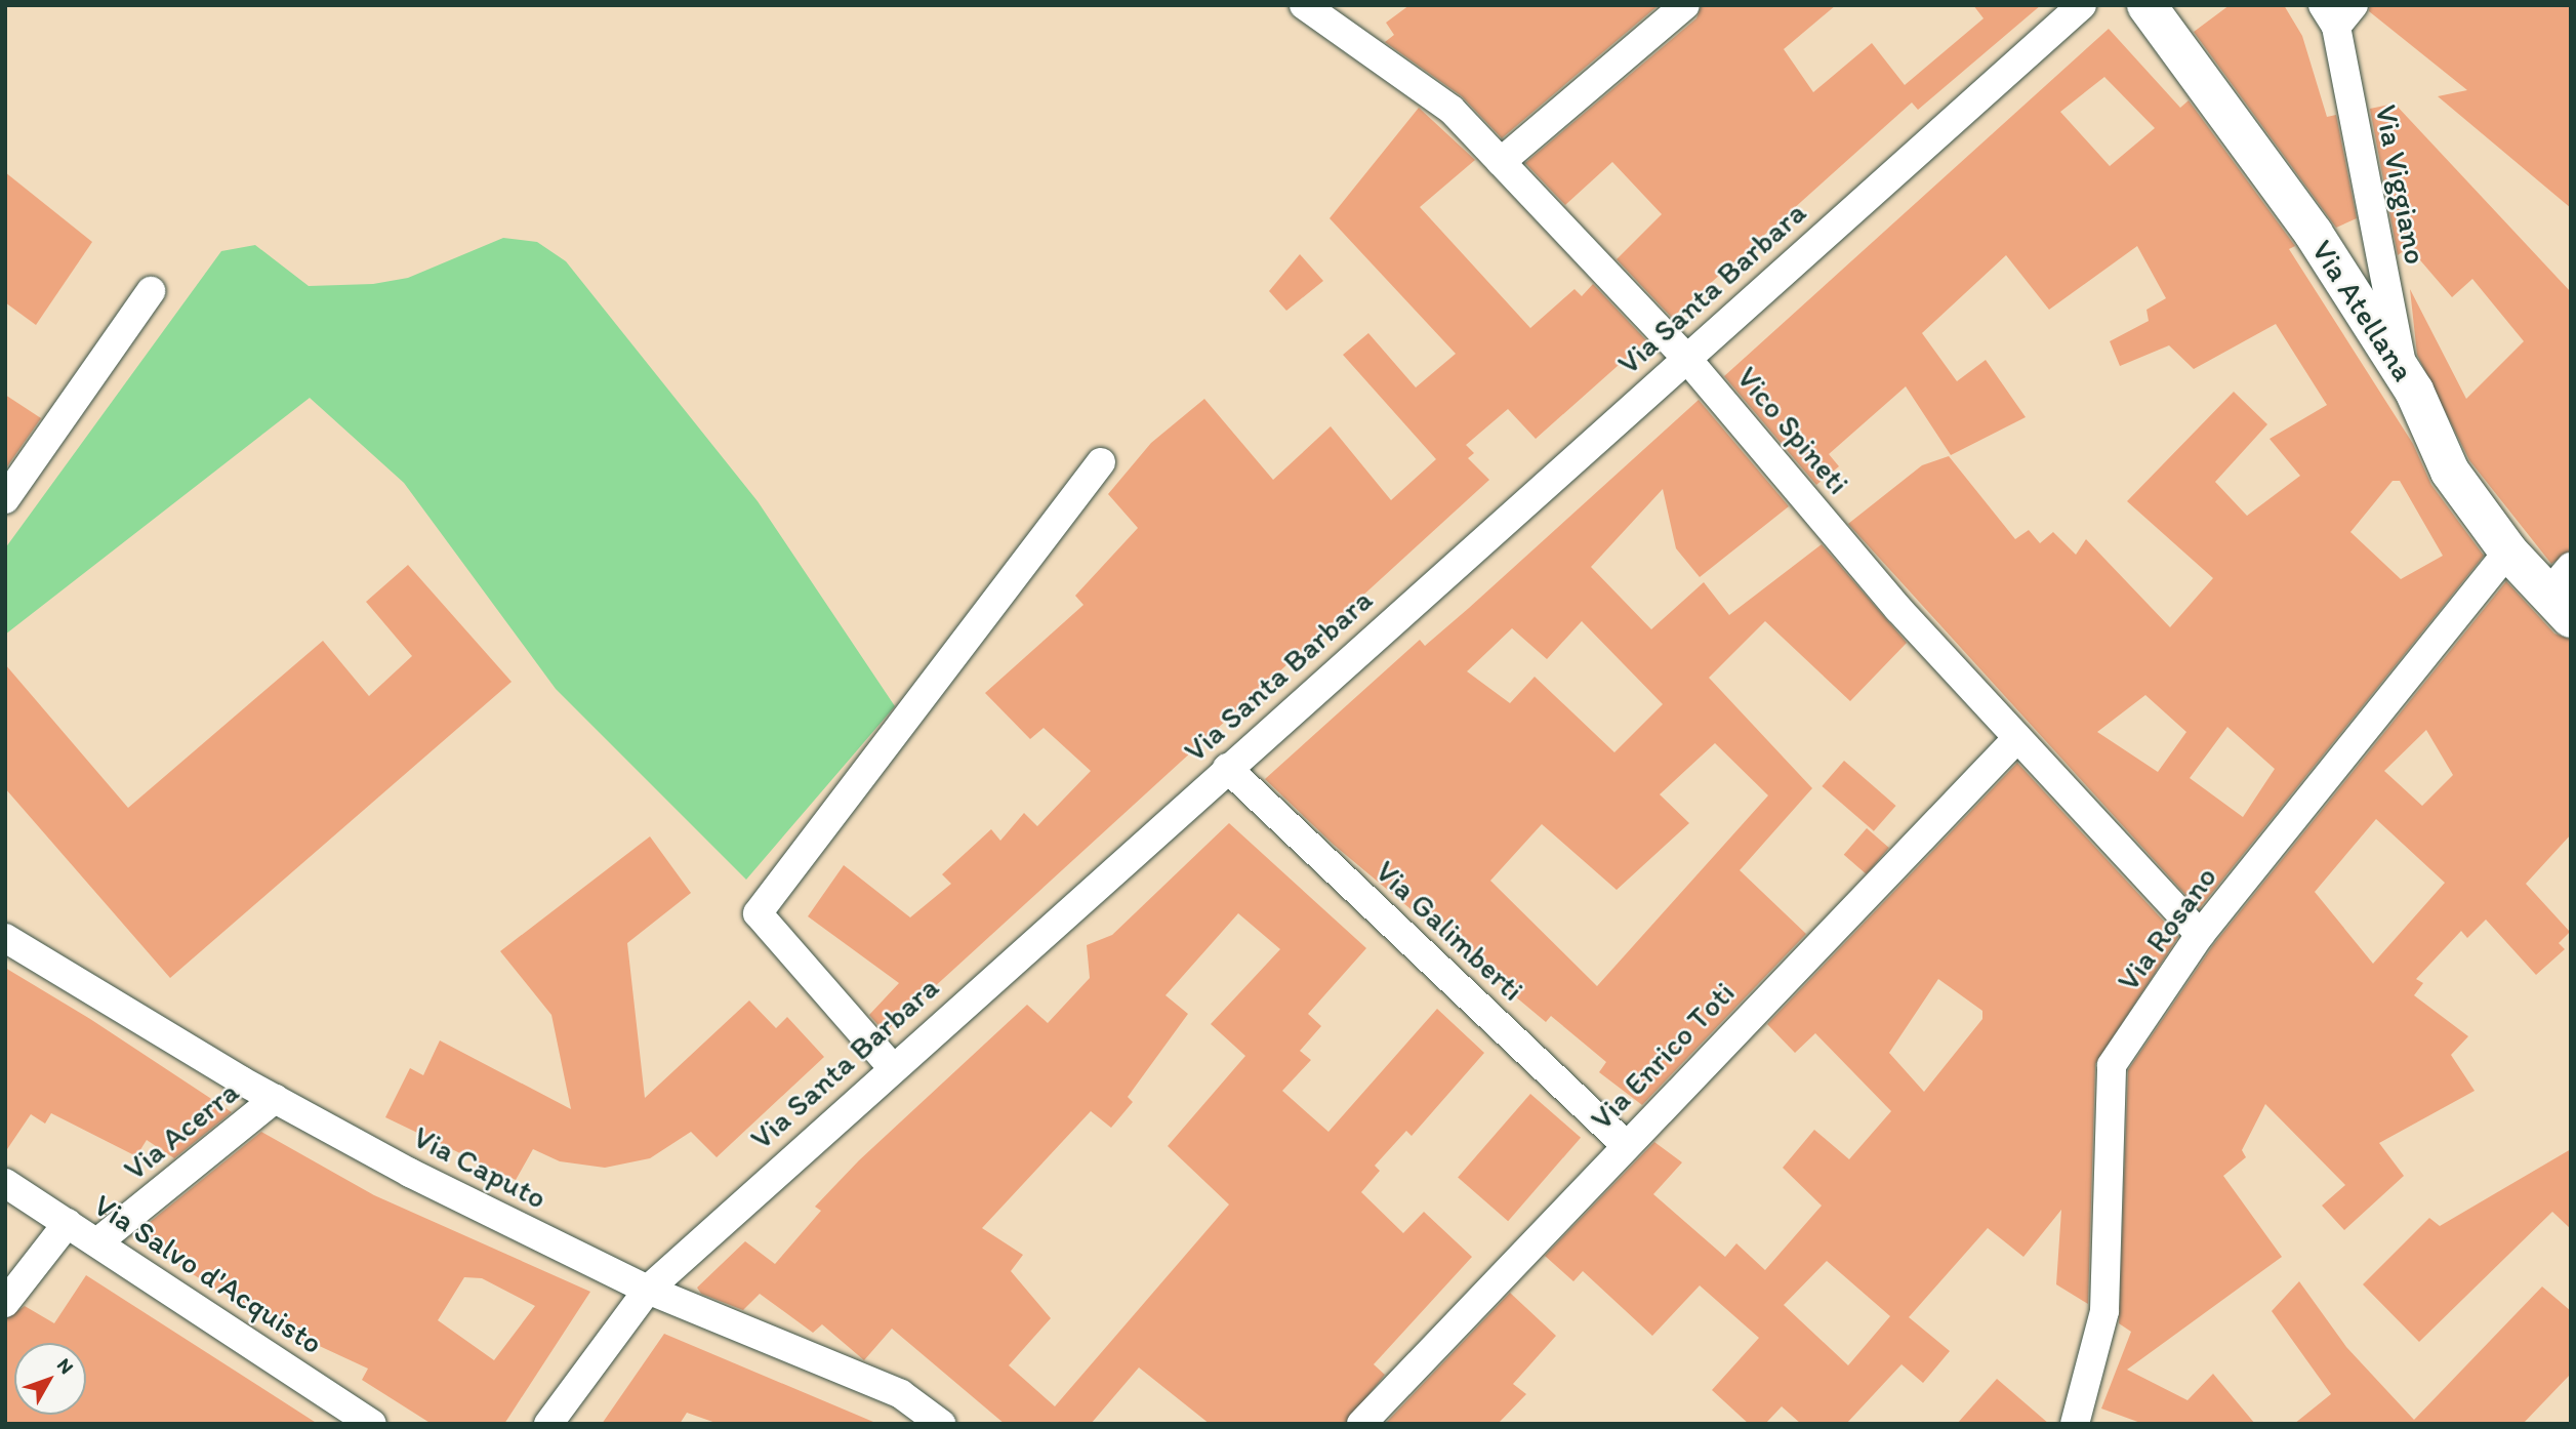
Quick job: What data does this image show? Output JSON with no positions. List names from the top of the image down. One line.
{"streets":{"main road":["Via Atellana"],"street":["Via Viggiano","Via Santa Barbara","Vico Spineti","Via Rosano","Via Galimberti","Via Enrico Toti","Via Acerra","Via Caputo","Via Salvo d'Acquisto"]},"crossings":[["Via Viggiano","Via Atellana"],["Via Santa Barbara","Vico Spineti"],["Via Santa Barbara","Via Galimberti"],["Via Santa Barbara","Via Caputo"],["Via Atellana","Via Rosano"],["Vico Spineti","Via Rosano"],["Vico Spineti","Via Enrico Toti"],["Via Galimberti","Via Enrico Toti"],["Via Acerra","Via Caputo"],["Via Acerra","Via Salvo d'Acquisto"]],"north":"top right"}
